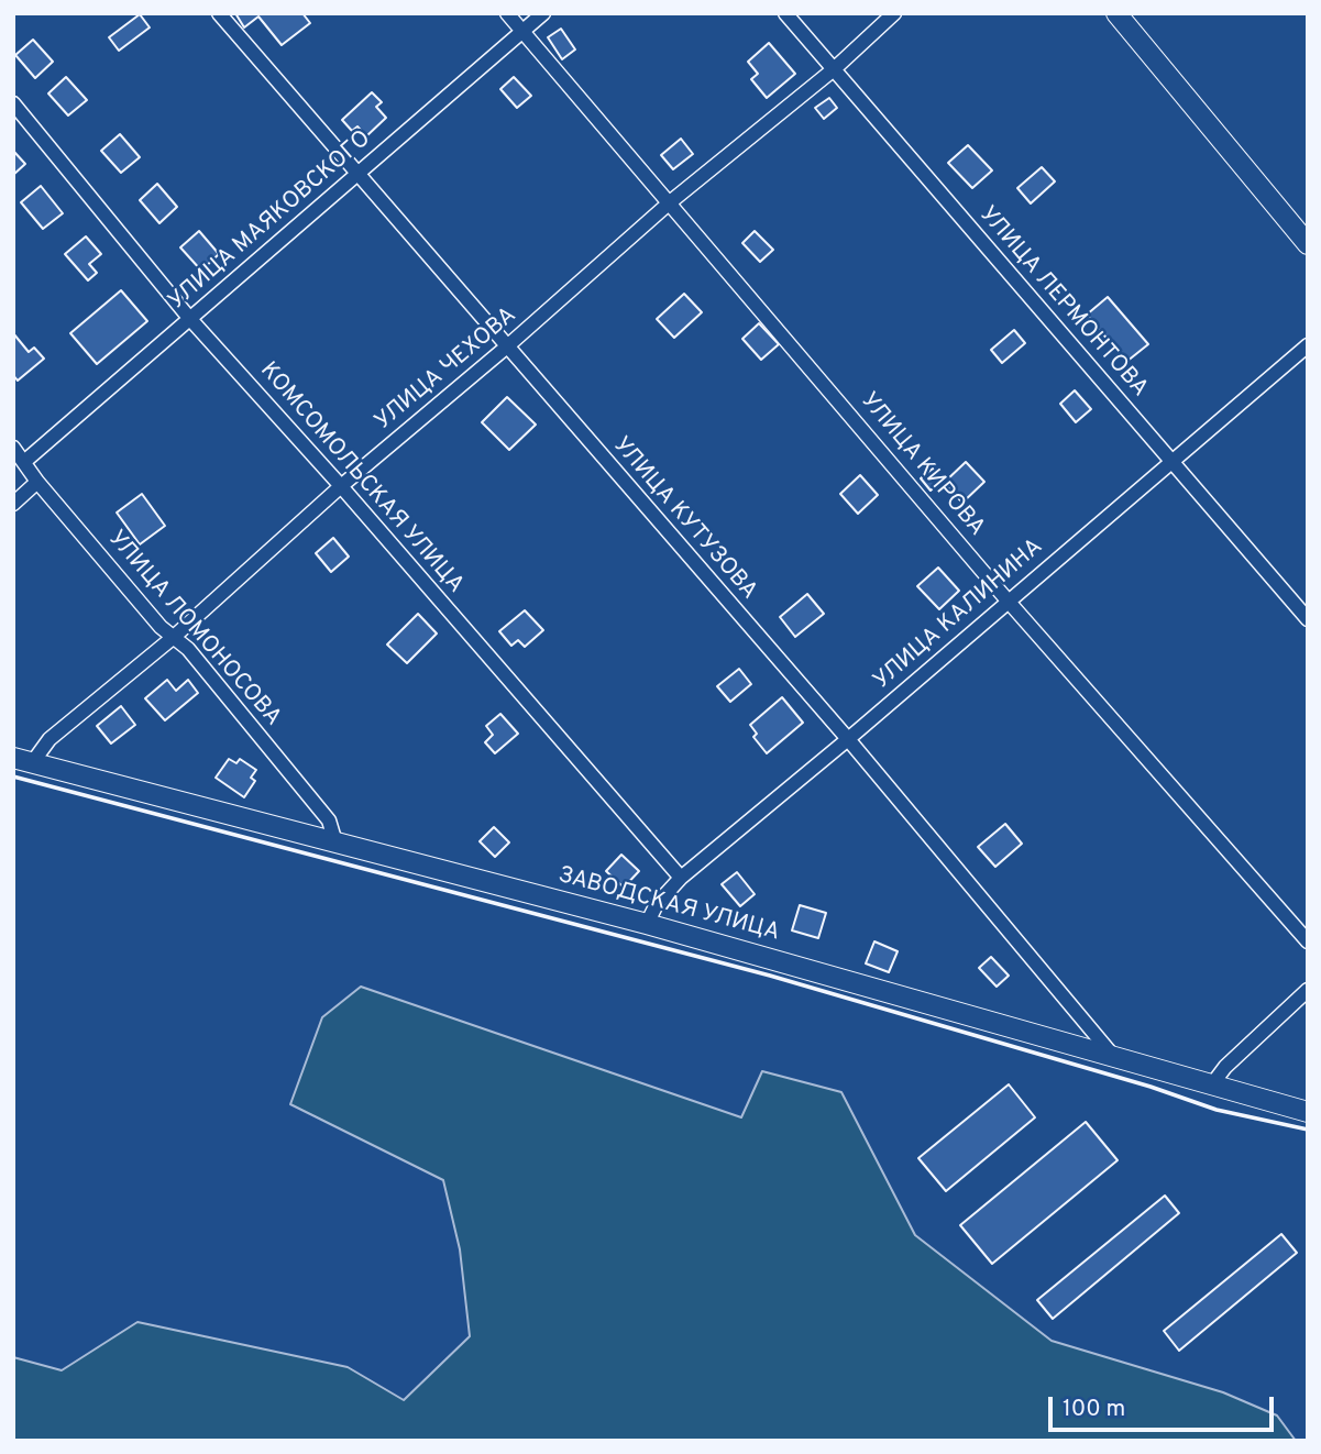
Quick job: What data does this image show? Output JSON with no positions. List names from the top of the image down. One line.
{"streets":{"street":["УЛИЦА МАЯКОВСКОГО","УЛИЦА ЛЕРМОНТОВА","УЛИЦА ЧЕХОВА","УЛИЦА КИРОВА","КОМСОМОЛЬСКАЯ УЛИЦА","УЛИЦА КУТУЗОВА","УЛИЦА КАЛИНИНА","УЛИЦА ЛОМОНОСОВА","ЗАВОДСКАЯ УЛИЦА"]},"crossings":[["УЛИЦА МАЯКОВСКОГО","УЛИЦА КИРОВА"],["УЛИЦА МАЯКОВСКОГО","КОМСОМОЛЬСКАЯ УЛИЦА"],["УЛИЦА МАЯКОВСКОГО","УЛИЦА КУТУЗОВА"],["УЛИЦА МАЯКОВСКОГО","УЛИЦА ЛОМОНОСОВА"],["УЛИЦА ЛЕРМОНТОВА","УЛИЦА ЧЕХОВА"],["УЛИЦА ЛЕРМОНТОВА","УЛИЦА КАЛИНИНА"],["УЛИЦА ЧЕХОВА","УЛИЦА КИРОВА"],["УЛИЦА ЧЕХОВА","КОМСОМОЛЬСКАЯ УЛИЦА"],["УЛИЦА ЧЕХОВА","УЛИЦА КУТУЗОВА"],["УЛИЦА ЧЕХОВА","УЛИЦА ЛОМОНОСОВА"],["УЛИЦА ЧЕХОВА","ЗАВОДСКАЯ УЛИЦА"],["УЛИЦА КИРОВА","УЛИЦА КАЛИНИНА"],["КОМСОМОЛЬСКАЯ УЛИЦА","УЛИЦА КАЛИНИНА"],["УЛИЦА КУТУЗОВА","УЛИЦА КАЛИНИНА"],["УЛИЦА КУТУЗОВА","ЗАВОДСКАЯ УЛИЦА"],["УЛИЦА КАЛИНИНА","ЗАВОДСКАЯ УЛИЦА"],["УЛИЦА ЛОМОНОСОВА","ЗАВОДСКАЯ УЛИЦА"]],"scale_bar":"100 m"}
